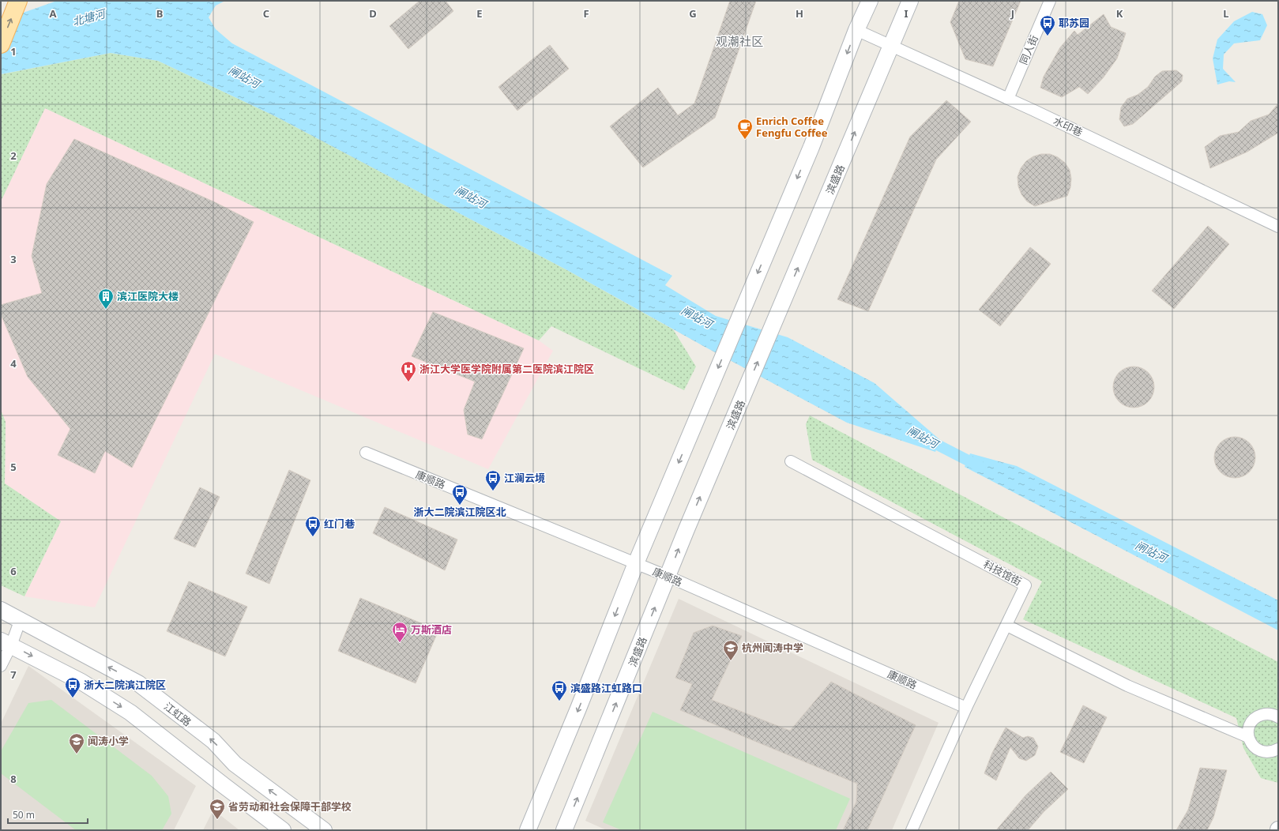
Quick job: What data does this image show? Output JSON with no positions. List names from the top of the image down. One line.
{"streets":{"main road":["滨盛路","江虹路"],"street":["同人街","水印巷","康顺路","科技馆街"]},"crossings":[["同人街","水印巷"],["水印巷","滨盛路"],["滨盛路","康顺路"],["康顺路","科技馆街"]],"districts":["观潮社区"],"water":["北塘河","闸站河"],"places":{"bus stop":["耶苏园","江澜云境","浙大二院滨江院区北","红门巷","浙大二院滨江院区","滨盛路江虹路口"],"cafe":["Enrich Coffee Fengfu Coffee"],"building":["滨江医院大楼"],"hospital":["浙江大学医学院附属第二医院滨江院区"],"hotel":["万斯酒店"],"school or university":["杭州闻涛中学","闻涛小学","省劳动和社会保障干部学校"]},"scale_bar":"50 m","grid":{"columns":["A","B","C","D","E","F","G","H","I","J","K","L"],"rows":["1","2","3","4","5","6","7","8"]}}
